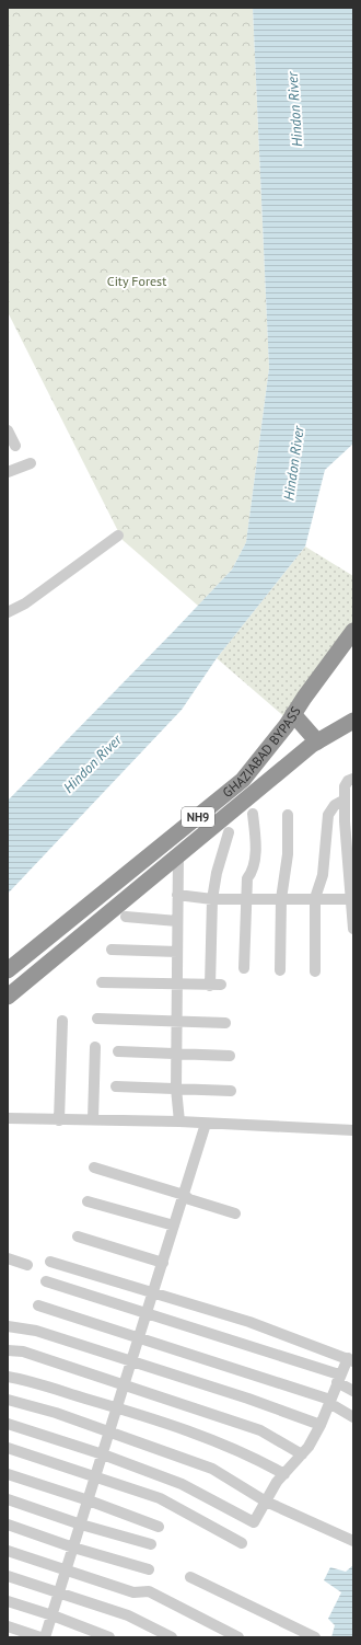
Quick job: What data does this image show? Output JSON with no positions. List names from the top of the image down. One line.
{"streets":{"highway":["GHAZIABAD BYPASS","NH9"]},"water":["Hindon River"],"parks":["City Forest"]}
